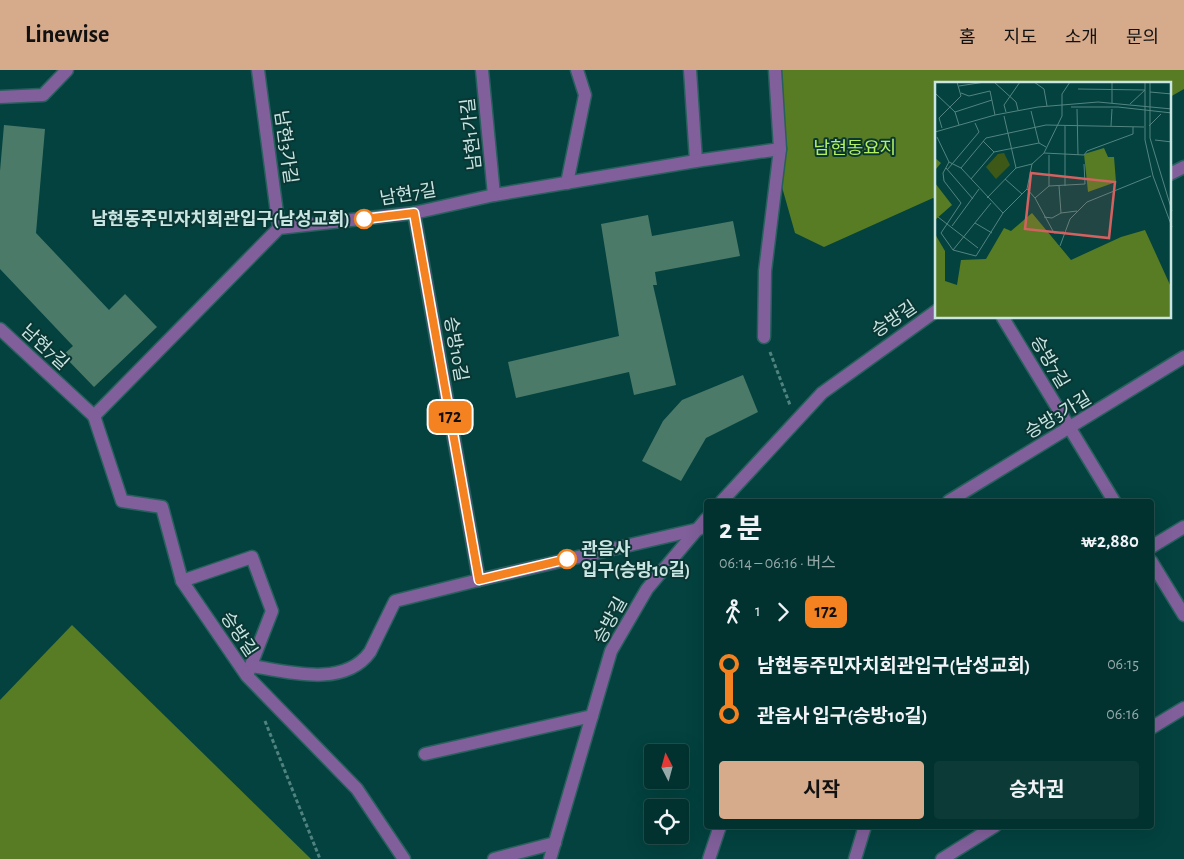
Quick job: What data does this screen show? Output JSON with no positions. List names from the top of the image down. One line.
{"streets":{"street":["남현1가길","남현3가길","남현7길","승방길","승방10길","승방7길","승방3가길"]},"crossings":[["남현1가길","남현7길"],["남현3가길","남현7길"],["남현7길","승방길"],["남현7길","승방10길"],["승방7길","승방3가길"]],"parks":["남현동요지"],"places":["남현동주민자치회관입구(남성교회)","관음사 입구(승방10길)"],"lines":["bus line 172"],"north":"top","page":{"header":"Linewise","nav":["홈","지도","소개","문의"],"on_map":"172","heading":["2 분","06:14 – 06:16 · 버스","₩2,880"],"legs":["1","172"],"list":[{"name":"남현동주민자치회관입구(남성교회)","value":"06:15"},{"name":"관음사 입구(승방10길)","value":"06:16"}],"buttons":["시작","승차권"]}}
